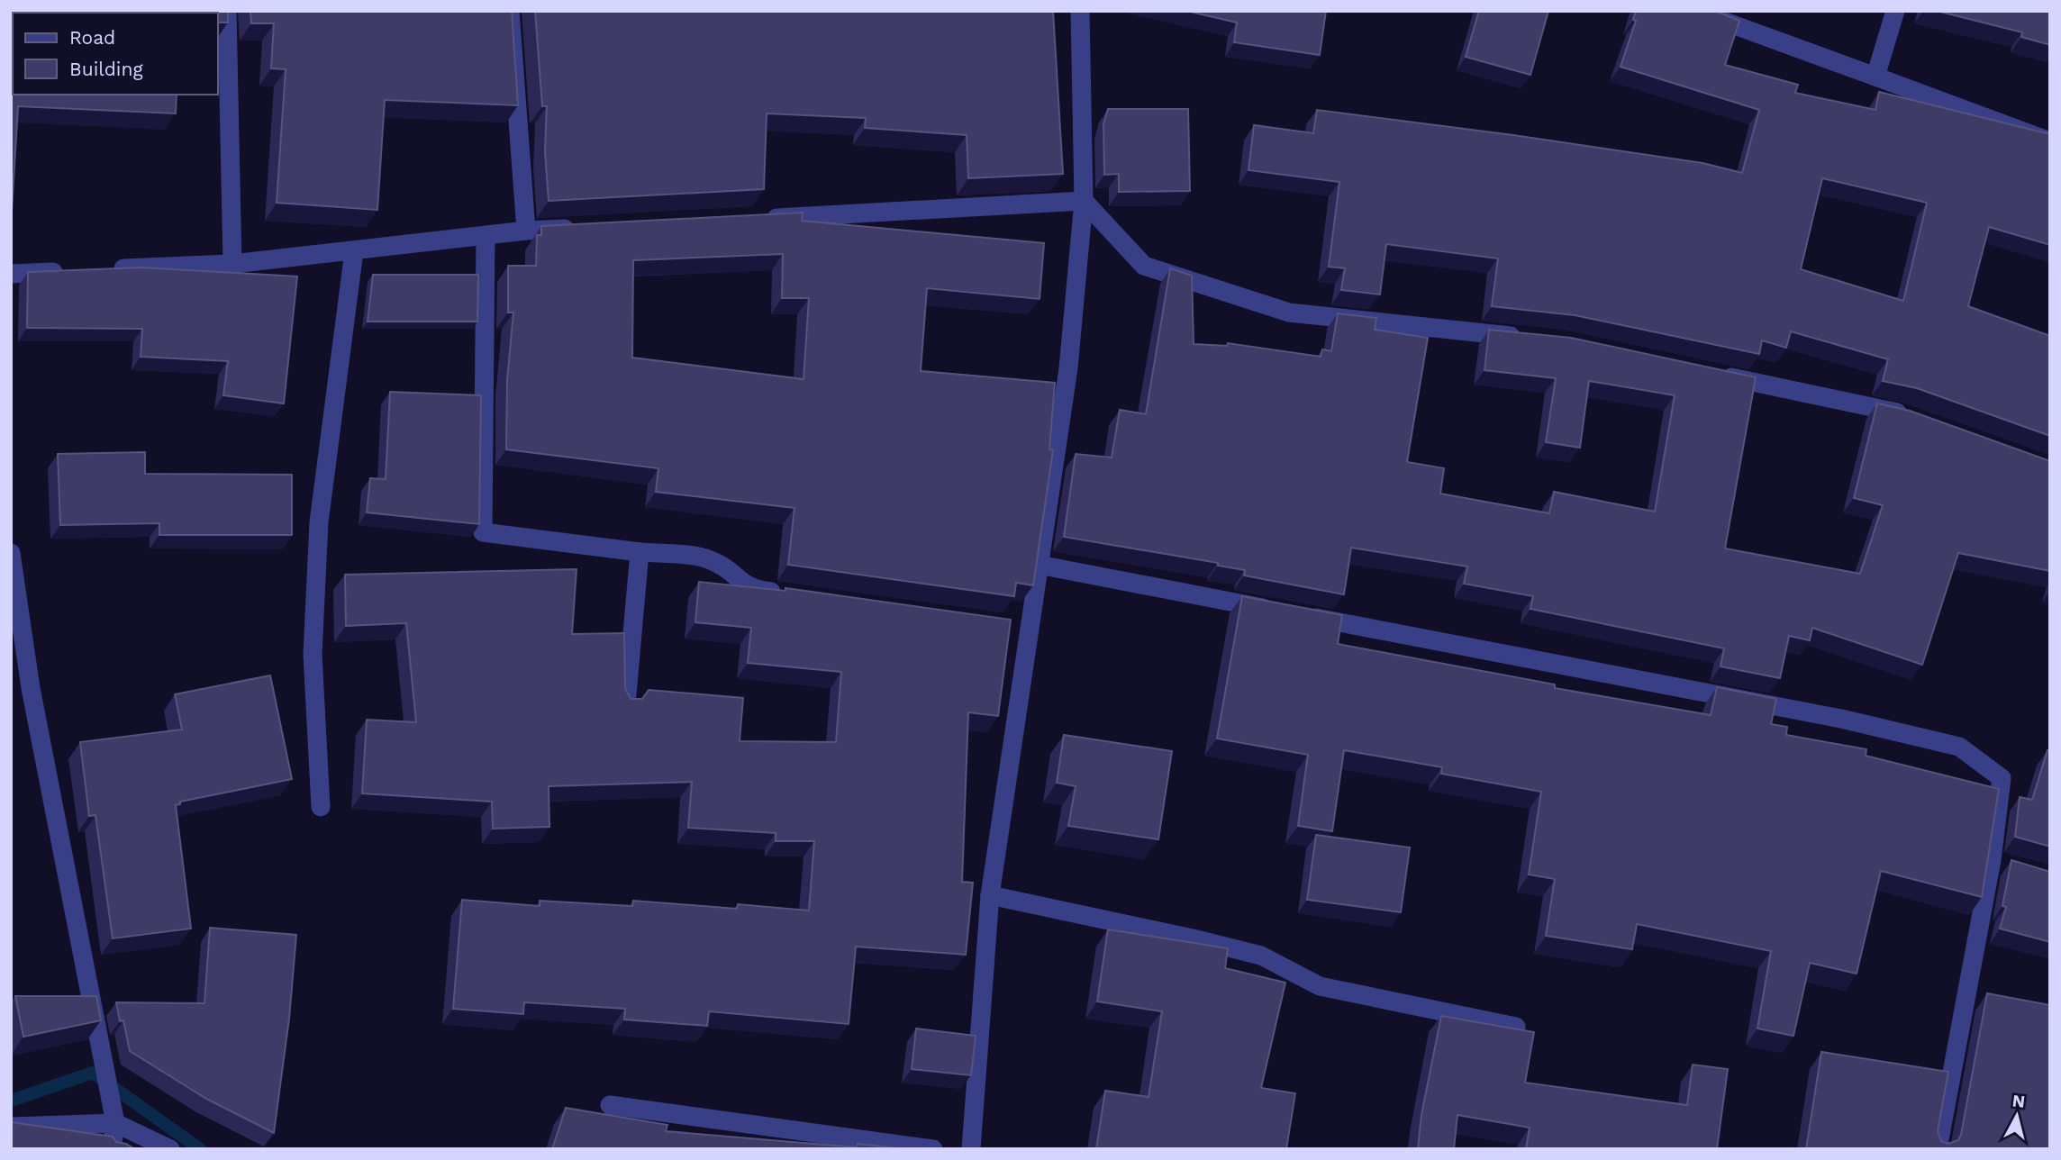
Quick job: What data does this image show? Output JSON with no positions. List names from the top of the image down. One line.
{"legend":["Road","Building"],"north":"top"}
